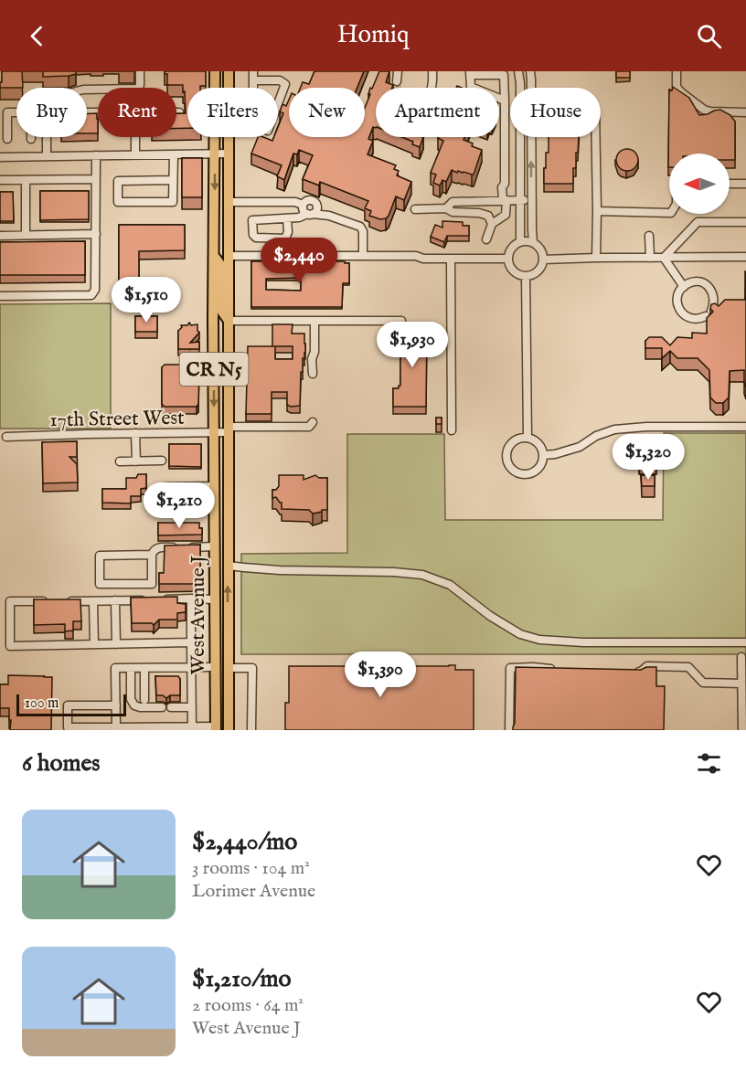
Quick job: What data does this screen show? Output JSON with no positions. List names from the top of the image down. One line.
{"streets":{"main road":["CR N5","West Avenue J"],"street":["17th Street West"]},"crossings":[["17th Street West","West Avenue J"]],"scale_bar":"100 m","north":"left","page":{"header":"Homiq","chip":["Buy","Rent","Filters","New","Apartment","House"],"price":["$2,440","$1,510","$1,930","$1,320","$1,210","$1,390"],"scale":"100 m","heading":"6 homes","list":[{"name":"$2,440/mo","note":"3 rooms · 104 m² · Lorimer Avenue"},{"name":"$1,210/mo","note":"2 rooms · 64 m² · West Avenue J"}]}}
